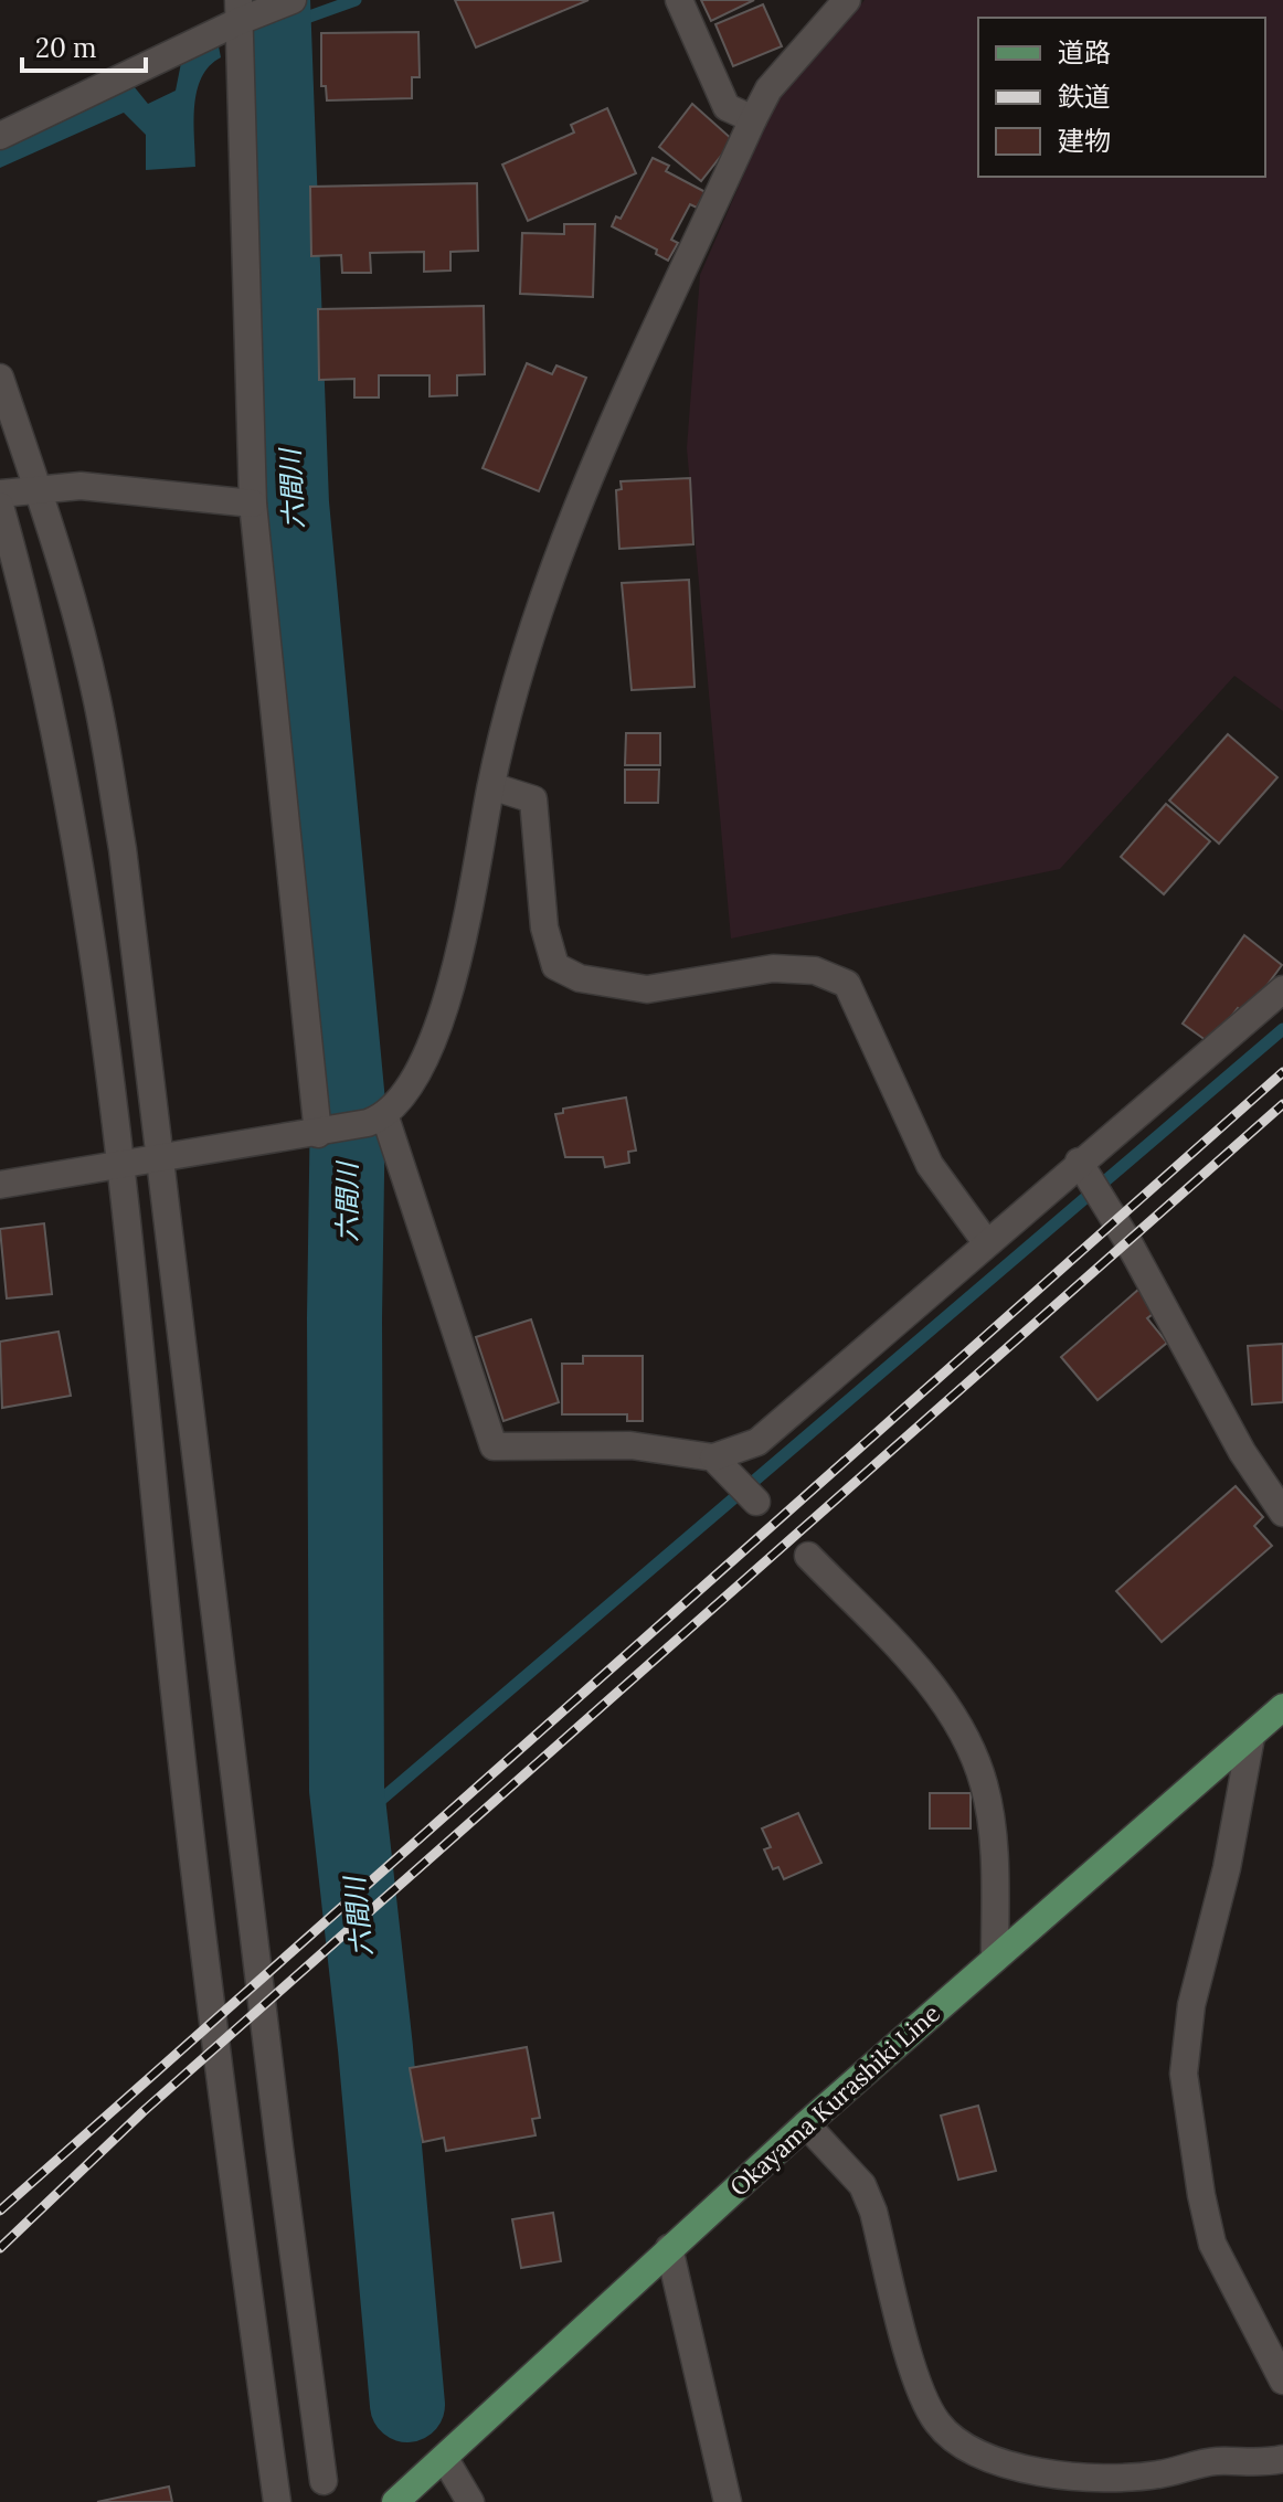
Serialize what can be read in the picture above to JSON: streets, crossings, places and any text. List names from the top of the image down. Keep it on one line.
{"streets":{"main road":["Okayama Kurashiki Line"]},"water":["六間川"],"legend":["道路","鉄道","建物"],"scale_bar":"20 m"}
